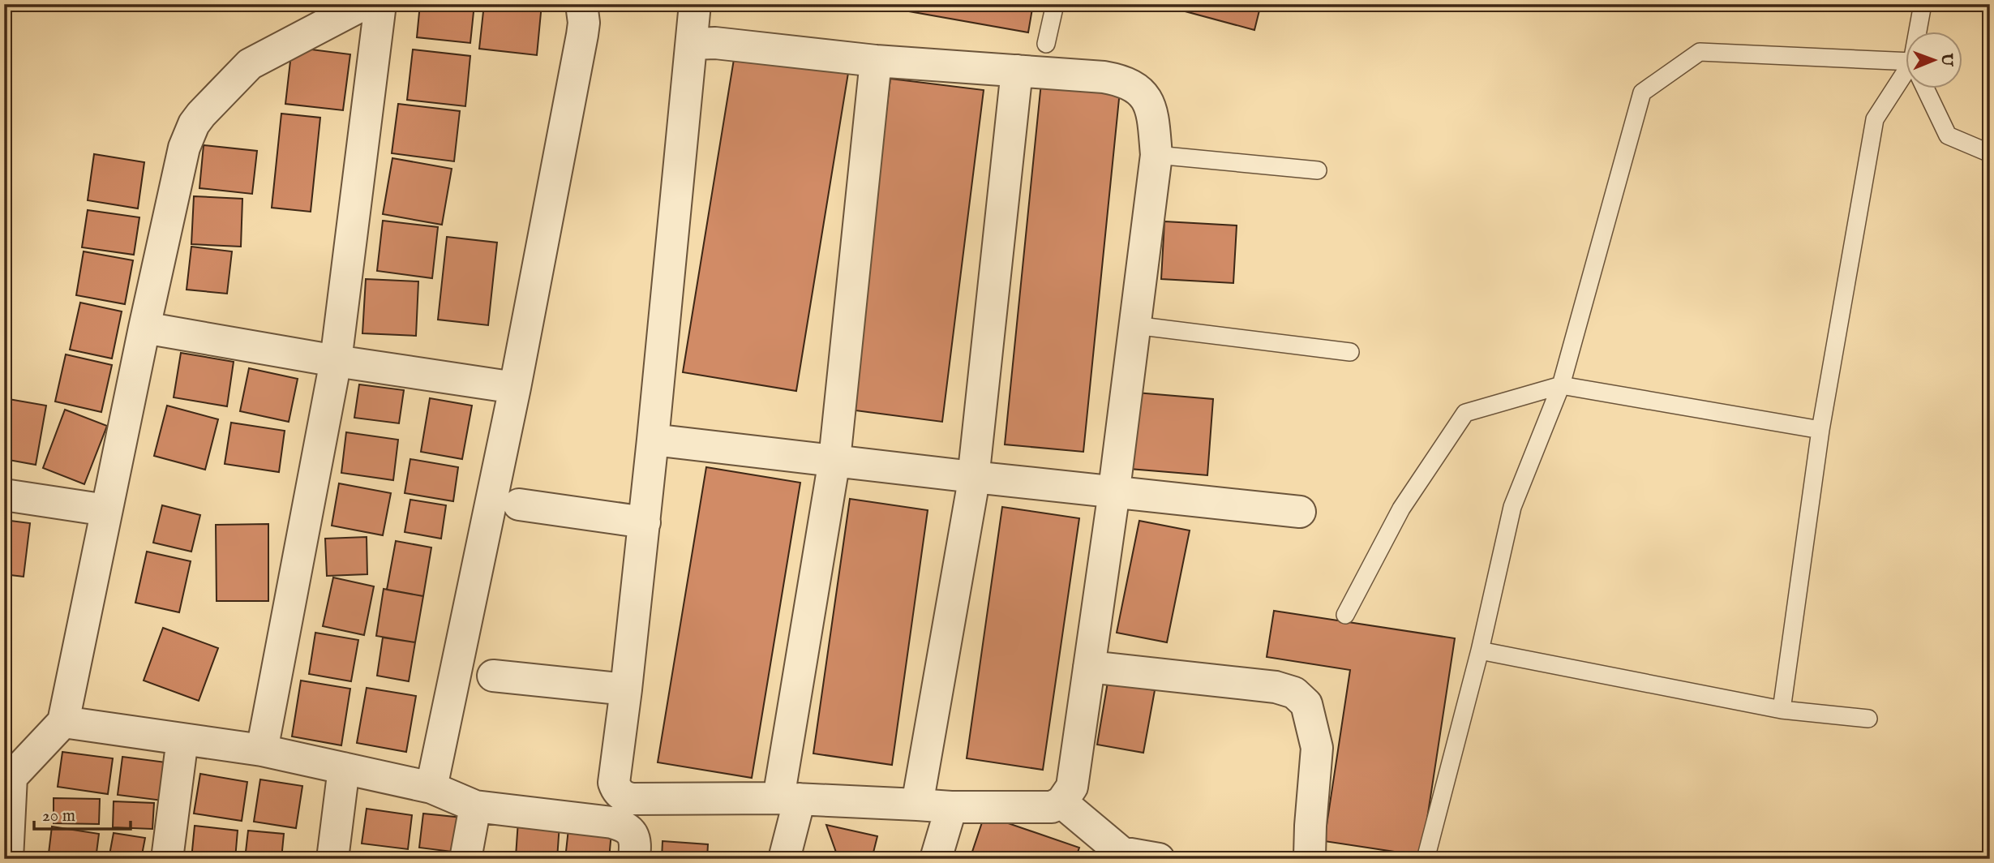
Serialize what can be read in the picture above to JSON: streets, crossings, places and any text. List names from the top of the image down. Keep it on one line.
{"scale_bar":"20 m","north":"right"}
